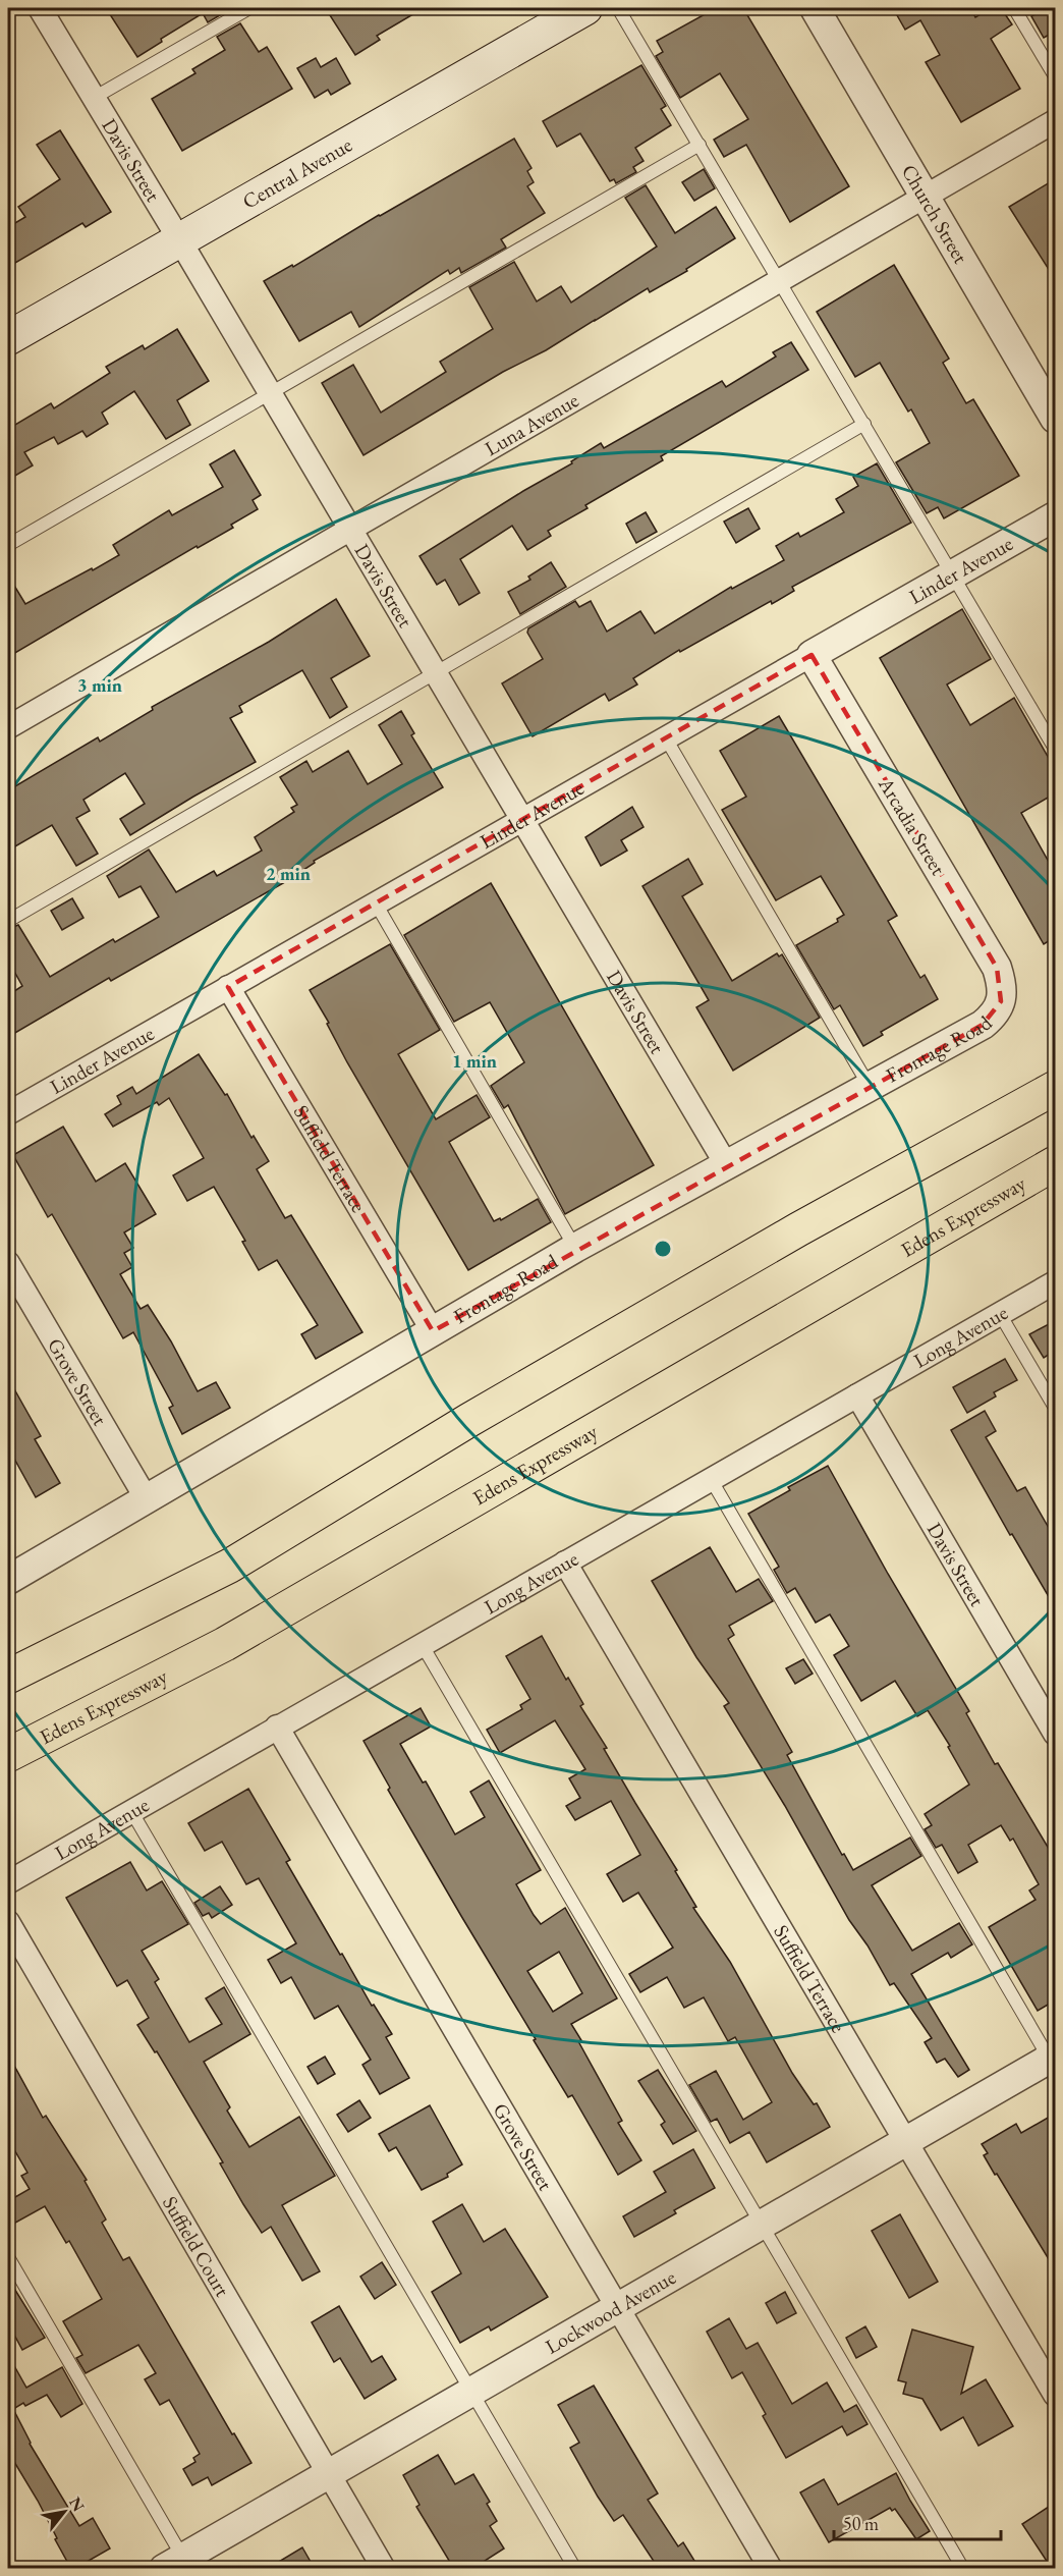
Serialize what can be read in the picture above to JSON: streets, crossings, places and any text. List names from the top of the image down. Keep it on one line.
{"streets":{"highway":["Edens Expressway"],"main road":["Central Avenue"],"street":["Davis Street","Church Street","Luna Avenue","Linder Avenue","Arcadia Street","Frontage Road","Suffield Terrace","Long Avenue","Grove Street","Suffield Court","Lockwood Avenue"]},"crossings":[["Davis Street","Central Avenue"],["Davis Street","Luna Avenue"],["Davis Street","Linder Avenue"],["Davis Street","Frontage Road"],["Davis Street","Long Avenue"],["Church Street","Luna Avenue"],["Linder Avenue","Arcadia Street"],["Linder Avenue","Suffield Terrace"],["Arcadia Street","Frontage Road"],["Frontage Road","Suffield Terrace"],["Frontage Road","Grove Street"],["Suffield Terrace","Long Avenue"],["Suffield Terrace","Lockwood Avenue"],["Long Avenue","Grove Street"],["Grove Street","Lockwood Avenue"],["Suffield Court","Lockwood Avenue"]],"scale_bar":"50 m","north":"top right","rings":["3 min","2 min","1 min"]}
